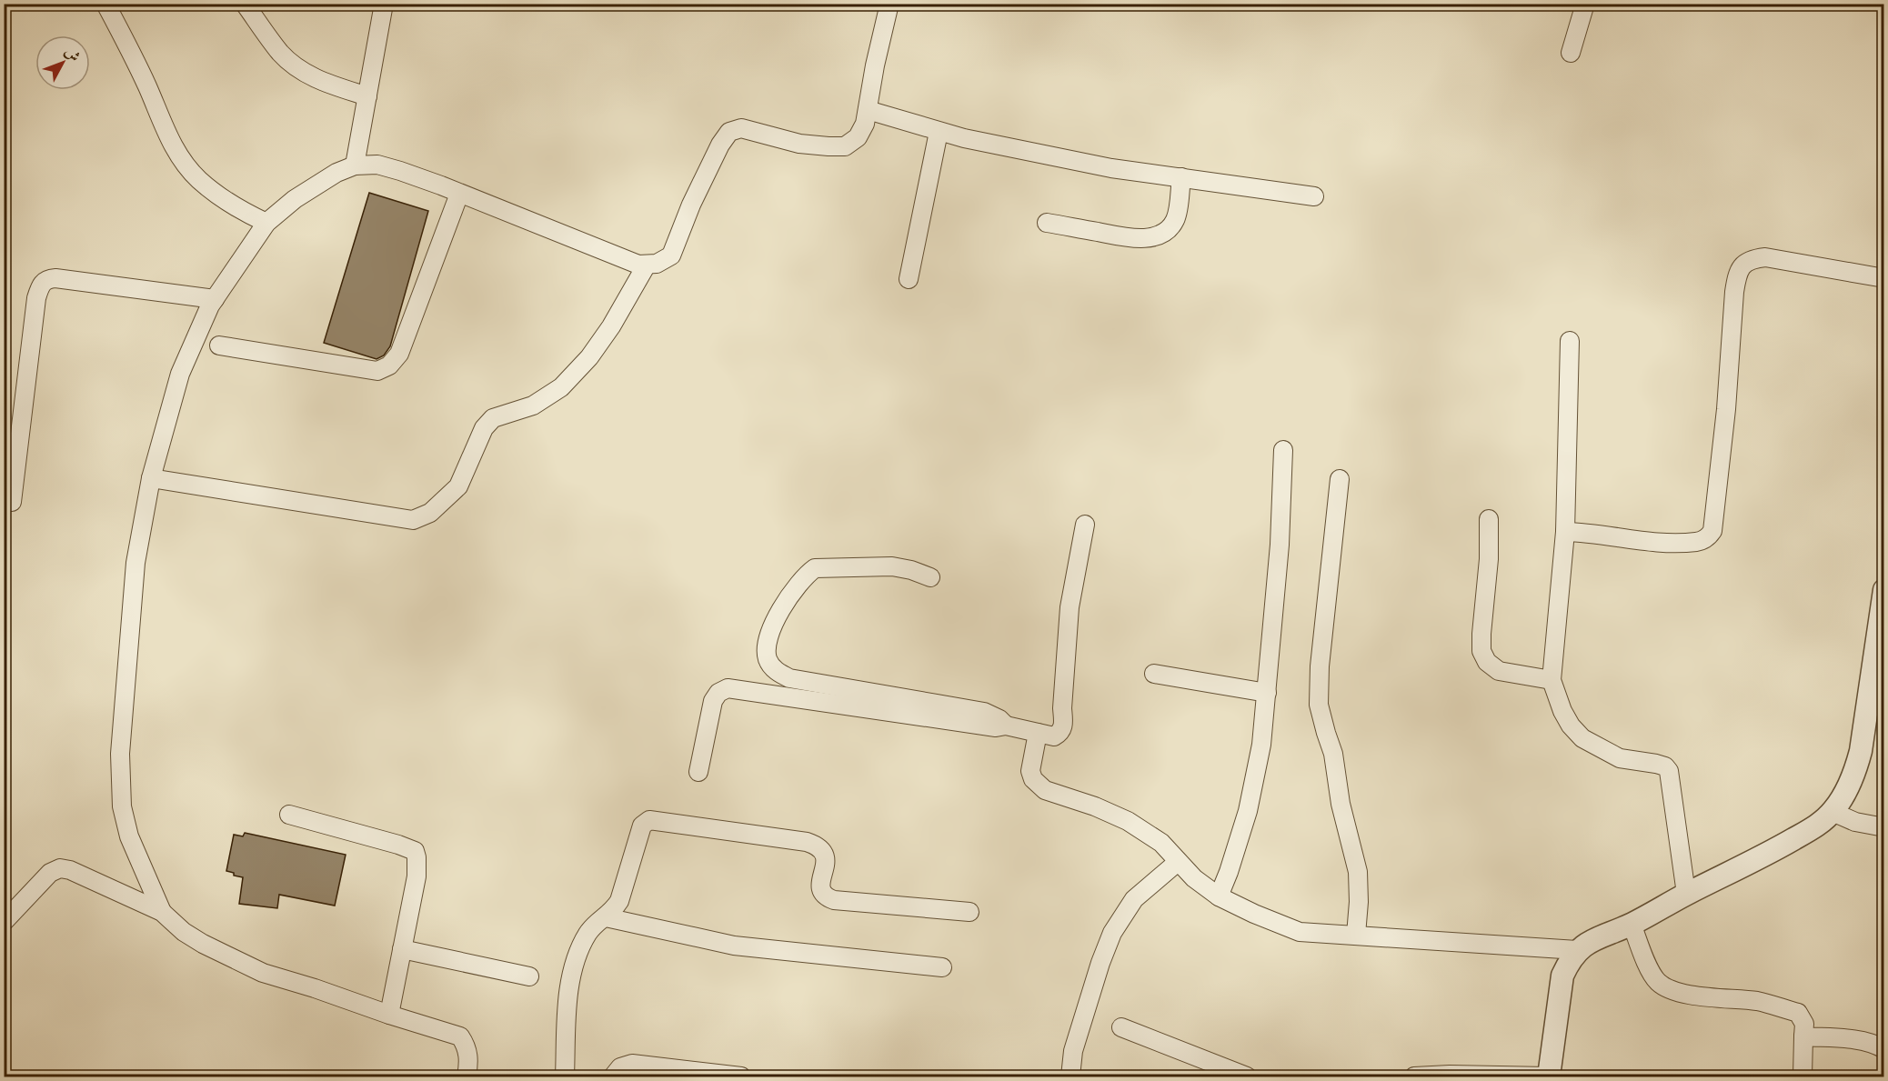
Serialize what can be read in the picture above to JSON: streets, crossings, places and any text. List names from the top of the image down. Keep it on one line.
{"north":"top right"}
